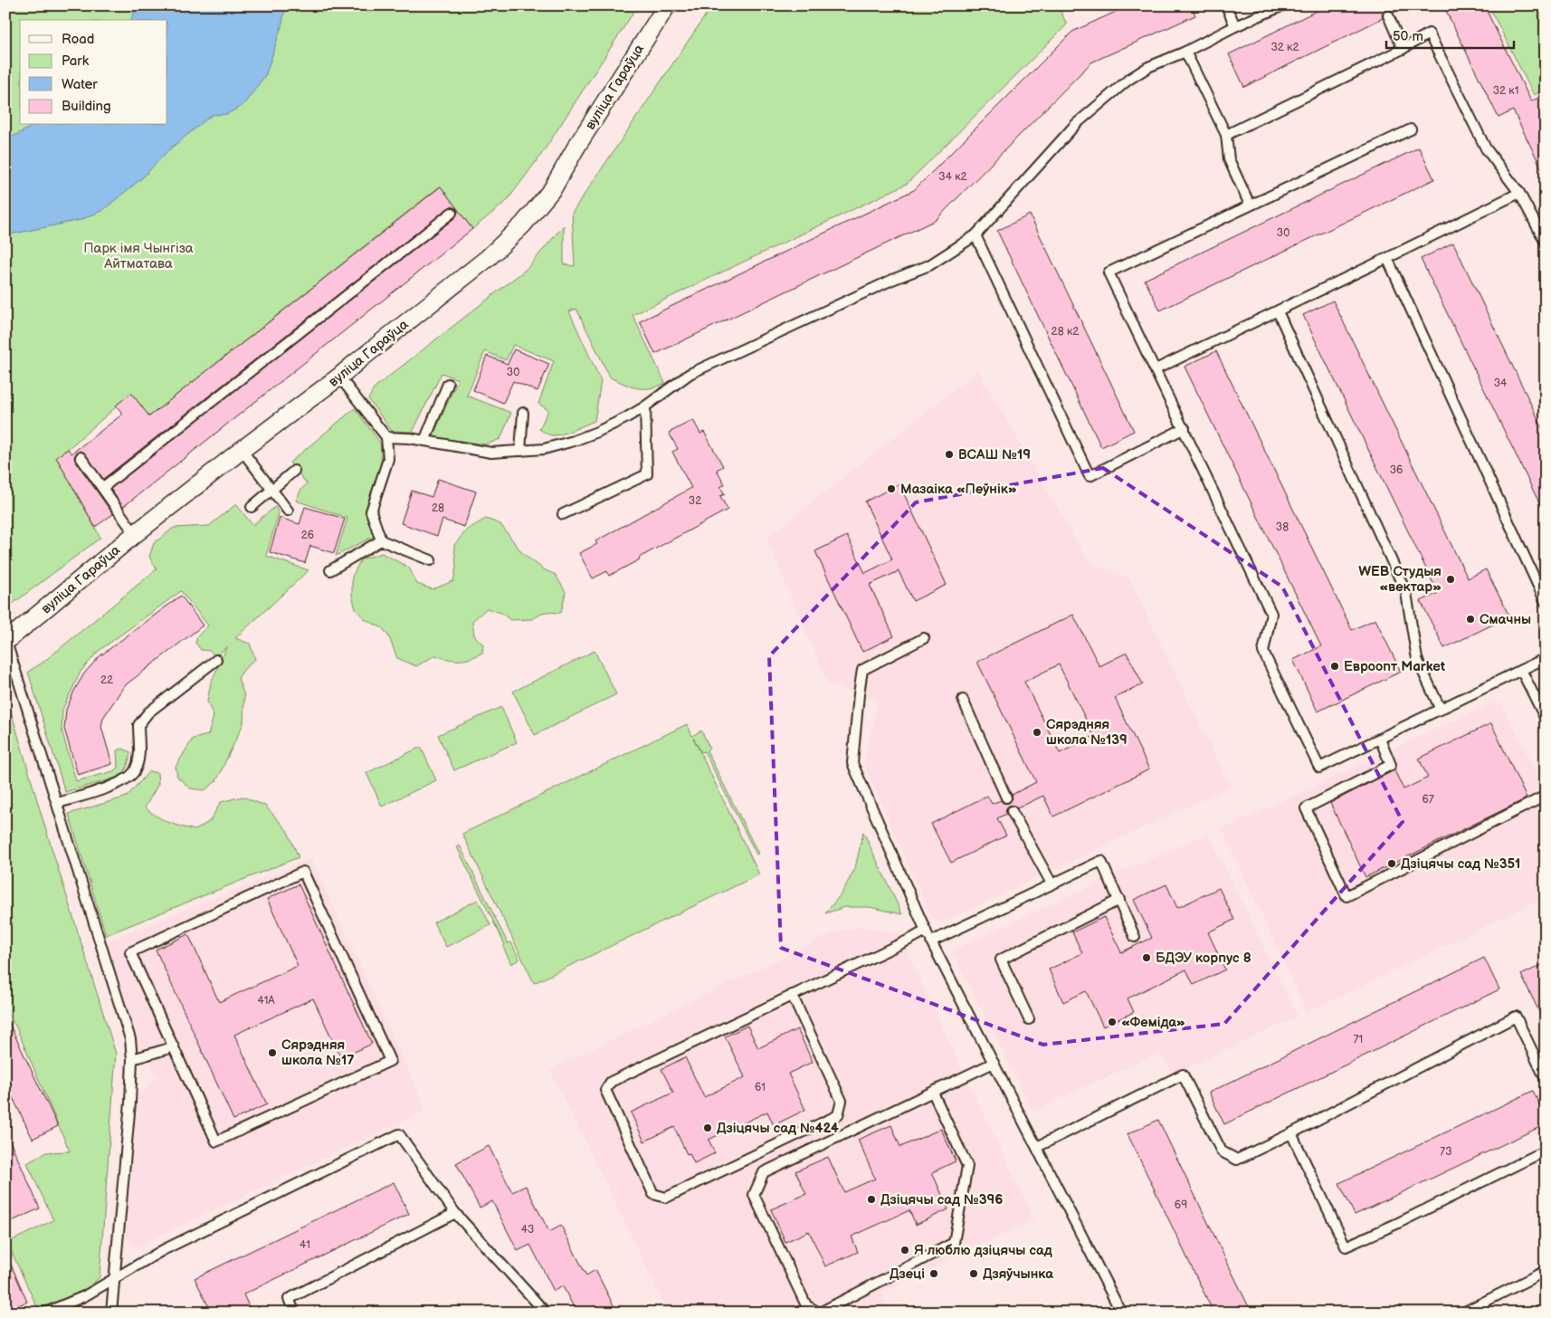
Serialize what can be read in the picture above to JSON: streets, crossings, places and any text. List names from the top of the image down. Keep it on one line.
{"streets":{"street":["вуліца Гараўца"]},"parks":["Парк імя Чынгіза Айтматава"],"places":["ВСАШ №19","Мазаіка «Пеўнік»","WEB Студыя «вектар»","Смачны","Евроопт Market","Сярэдняя школа №139","Дзіцячы сад №351","БДЭУ корпус 8","«Феміда»","Сярэдняя школа №17","Дзіцячы сад №424","Дзіцячы сад №396","Я люблю дзіцячы сад","Дзеці","Дзяўчынка"],"house_numbers":["32 к2","32 к1","34 к2","30","28 к2","30","34","36","32","28","38","26","22","67","41А","71","61","73","69","43","41"],"legend":["Road","Park","Water","Building"],"scale_bar":"50 m"}
